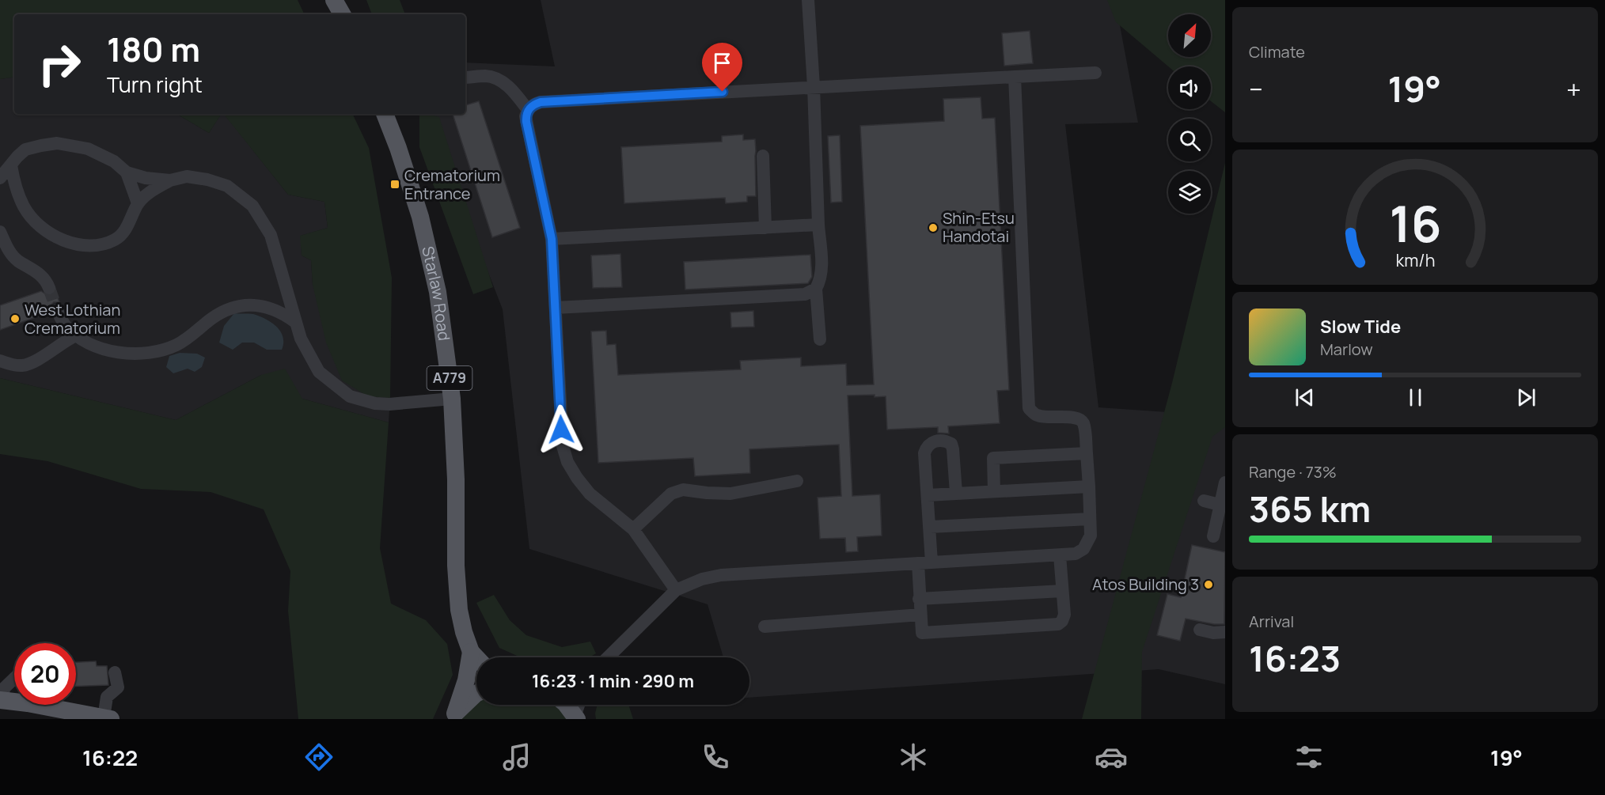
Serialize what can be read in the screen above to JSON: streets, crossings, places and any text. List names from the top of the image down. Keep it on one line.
{"streets":{"main road":["Starlaw Road","A779"]},"crossings":[["Starlaw Road","A779"]],"places":{"transit":["Crematorium Entrance"],"other":["Shin-Etsu Handotai","West Lothian Crematorium","Atos Building 3"]},"north":"top right","page":{"tile":["Climate",["Range · 73%","365 km"],["Arrival","16:23"]],"turn":["180 m","Turn right"],"heat":["−","19°","+"],"song":["Slow Tide","Marlow"],"limit":"20","trip":"16:23 · 1 min · 290 m","tabs":["16:22","19°"],"gauge":["16","km/h"]}}
